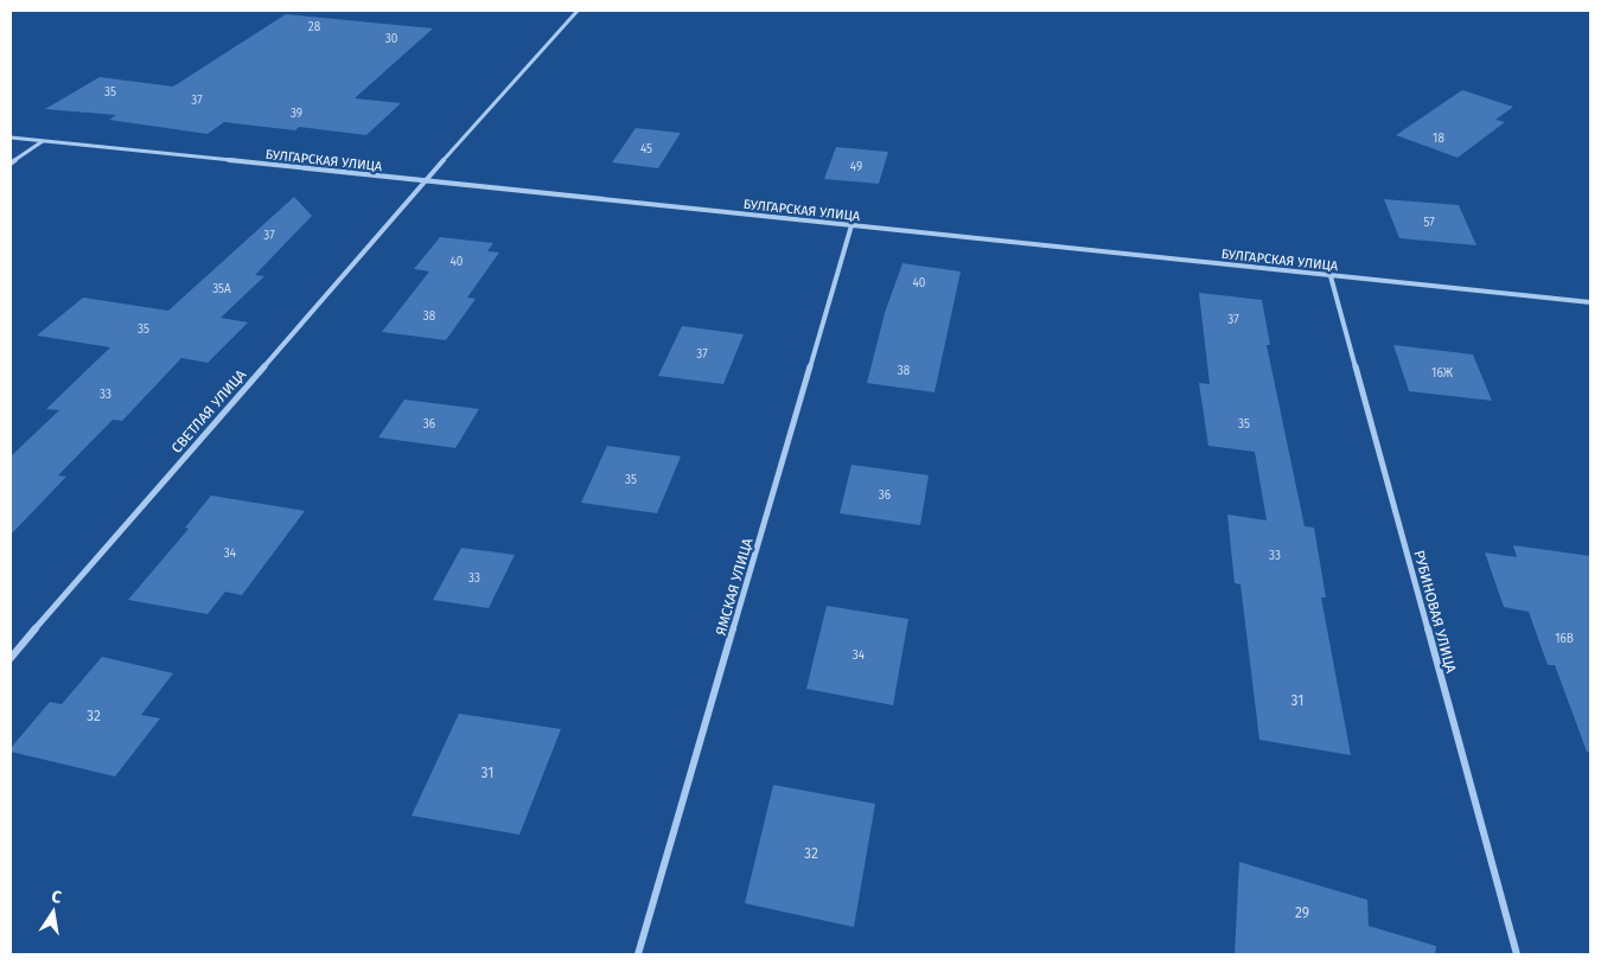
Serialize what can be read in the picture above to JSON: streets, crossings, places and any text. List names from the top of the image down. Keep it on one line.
{"streets":{"street":["БУЛГАРСКАЯ УЛИЦА","СВЕТЛАЯ УЛИЦА","ЯМСКАЯ УЛИЦА","РУБИНОВАЯ УЛИЦА"]},"crossings":[["БУЛГАРСКАЯ УЛИЦА","СВЕТЛАЯ УЛИЦА"],["БУЛГАРСКАЯ УЛИЦА","ЯМСКАЯ УЛИЦА"],["БУЛГАРСКАЯ УЛИЦА","РУБИНОВАЯ УЛИЦА"]],"house_numbers":["28","30","35","37","39","18","45","49","57","37","40","40","35А","38","37","35","37","38","16Ж","33","36","35","35","36","34","33","33","16В","34","31","32","31","32","29"],"north":"top"}
